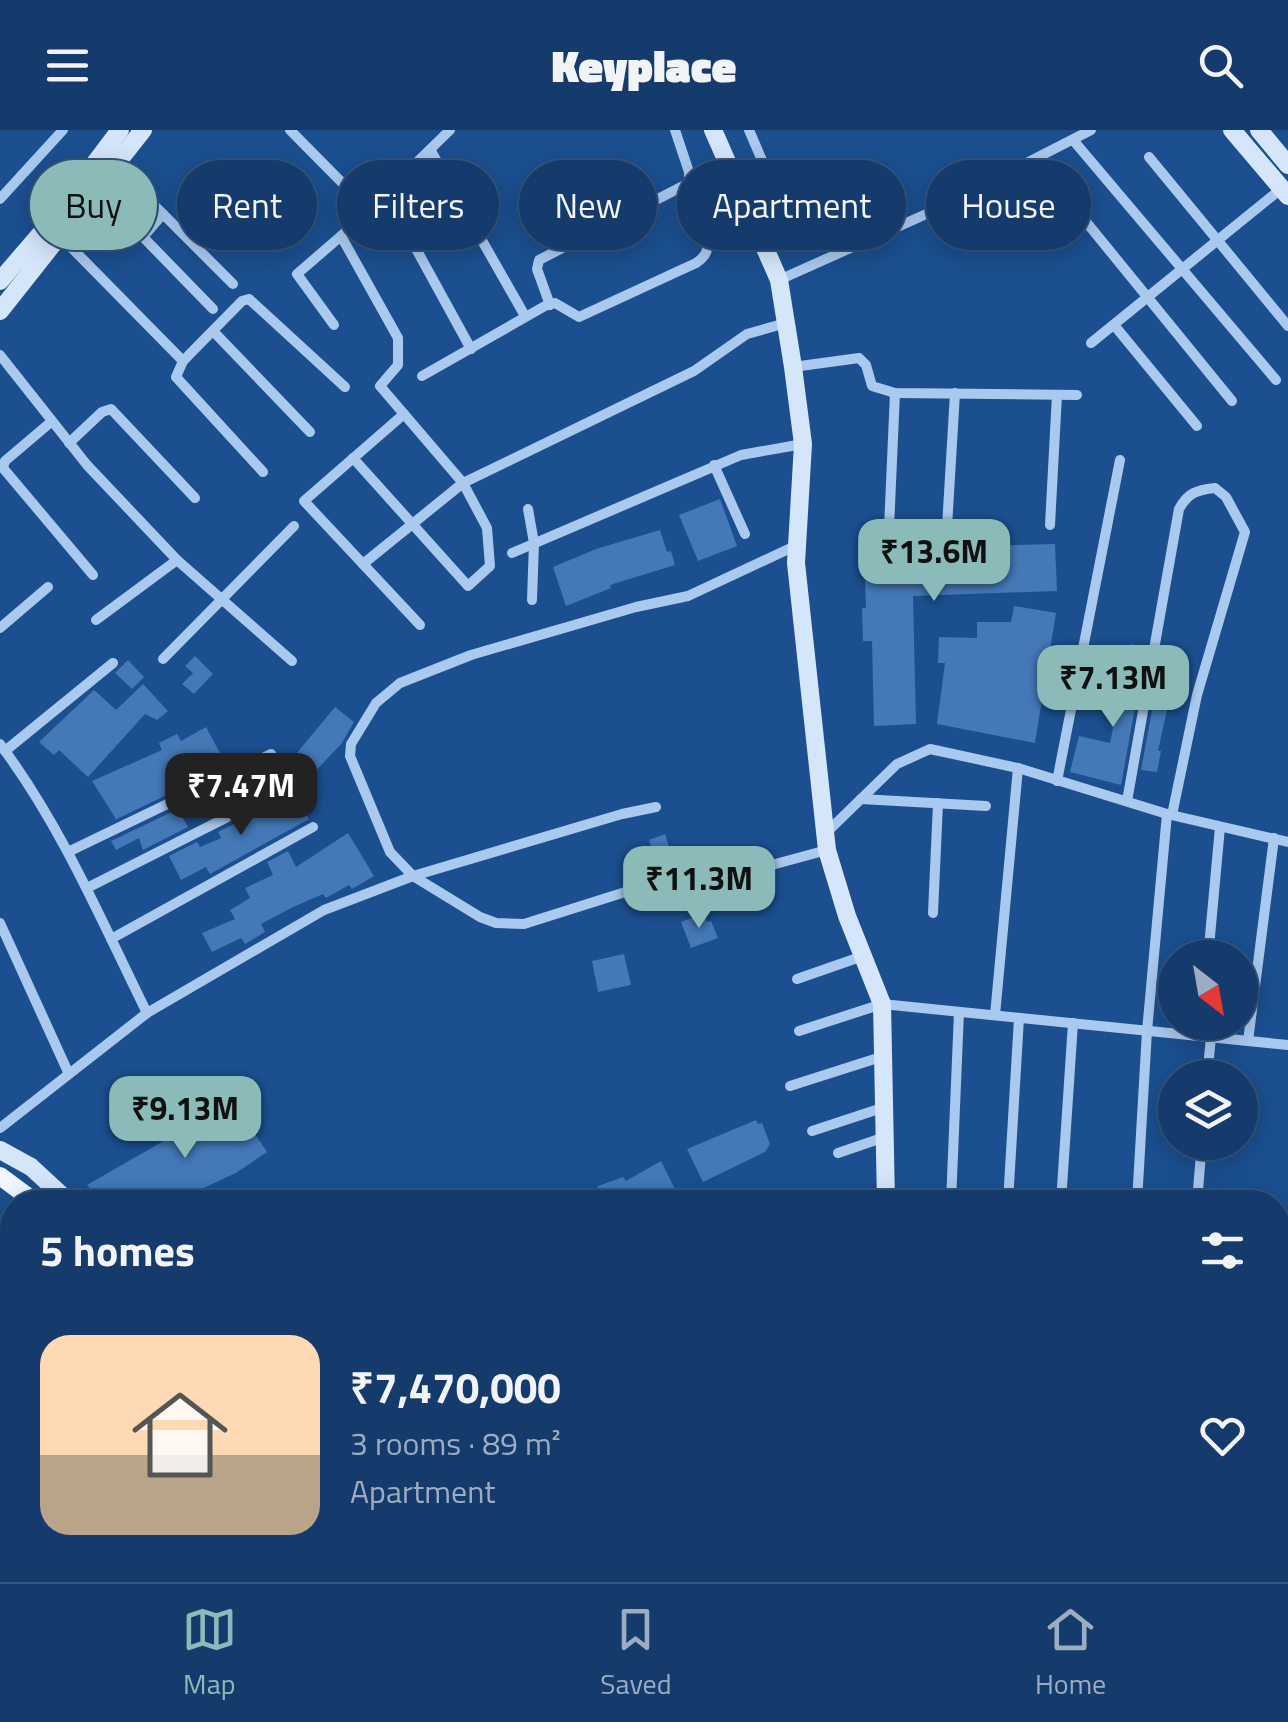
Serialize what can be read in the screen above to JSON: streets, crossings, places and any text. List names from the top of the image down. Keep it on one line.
{"north":"bottom right","page":{"header":"Keyplace","chip":["Buy","Rent","Filters","New","Apartment","House"],"price":["₹13.6M","₹7.13M","₹7.47M","₹11.3M","₹9.13M"],"heading":"5 homes","list":[{"name":"₹7,470,000","note":"3 rooms · 89 m² · Apartment"}],"tabs":["Map","Saved","Home"]}}
